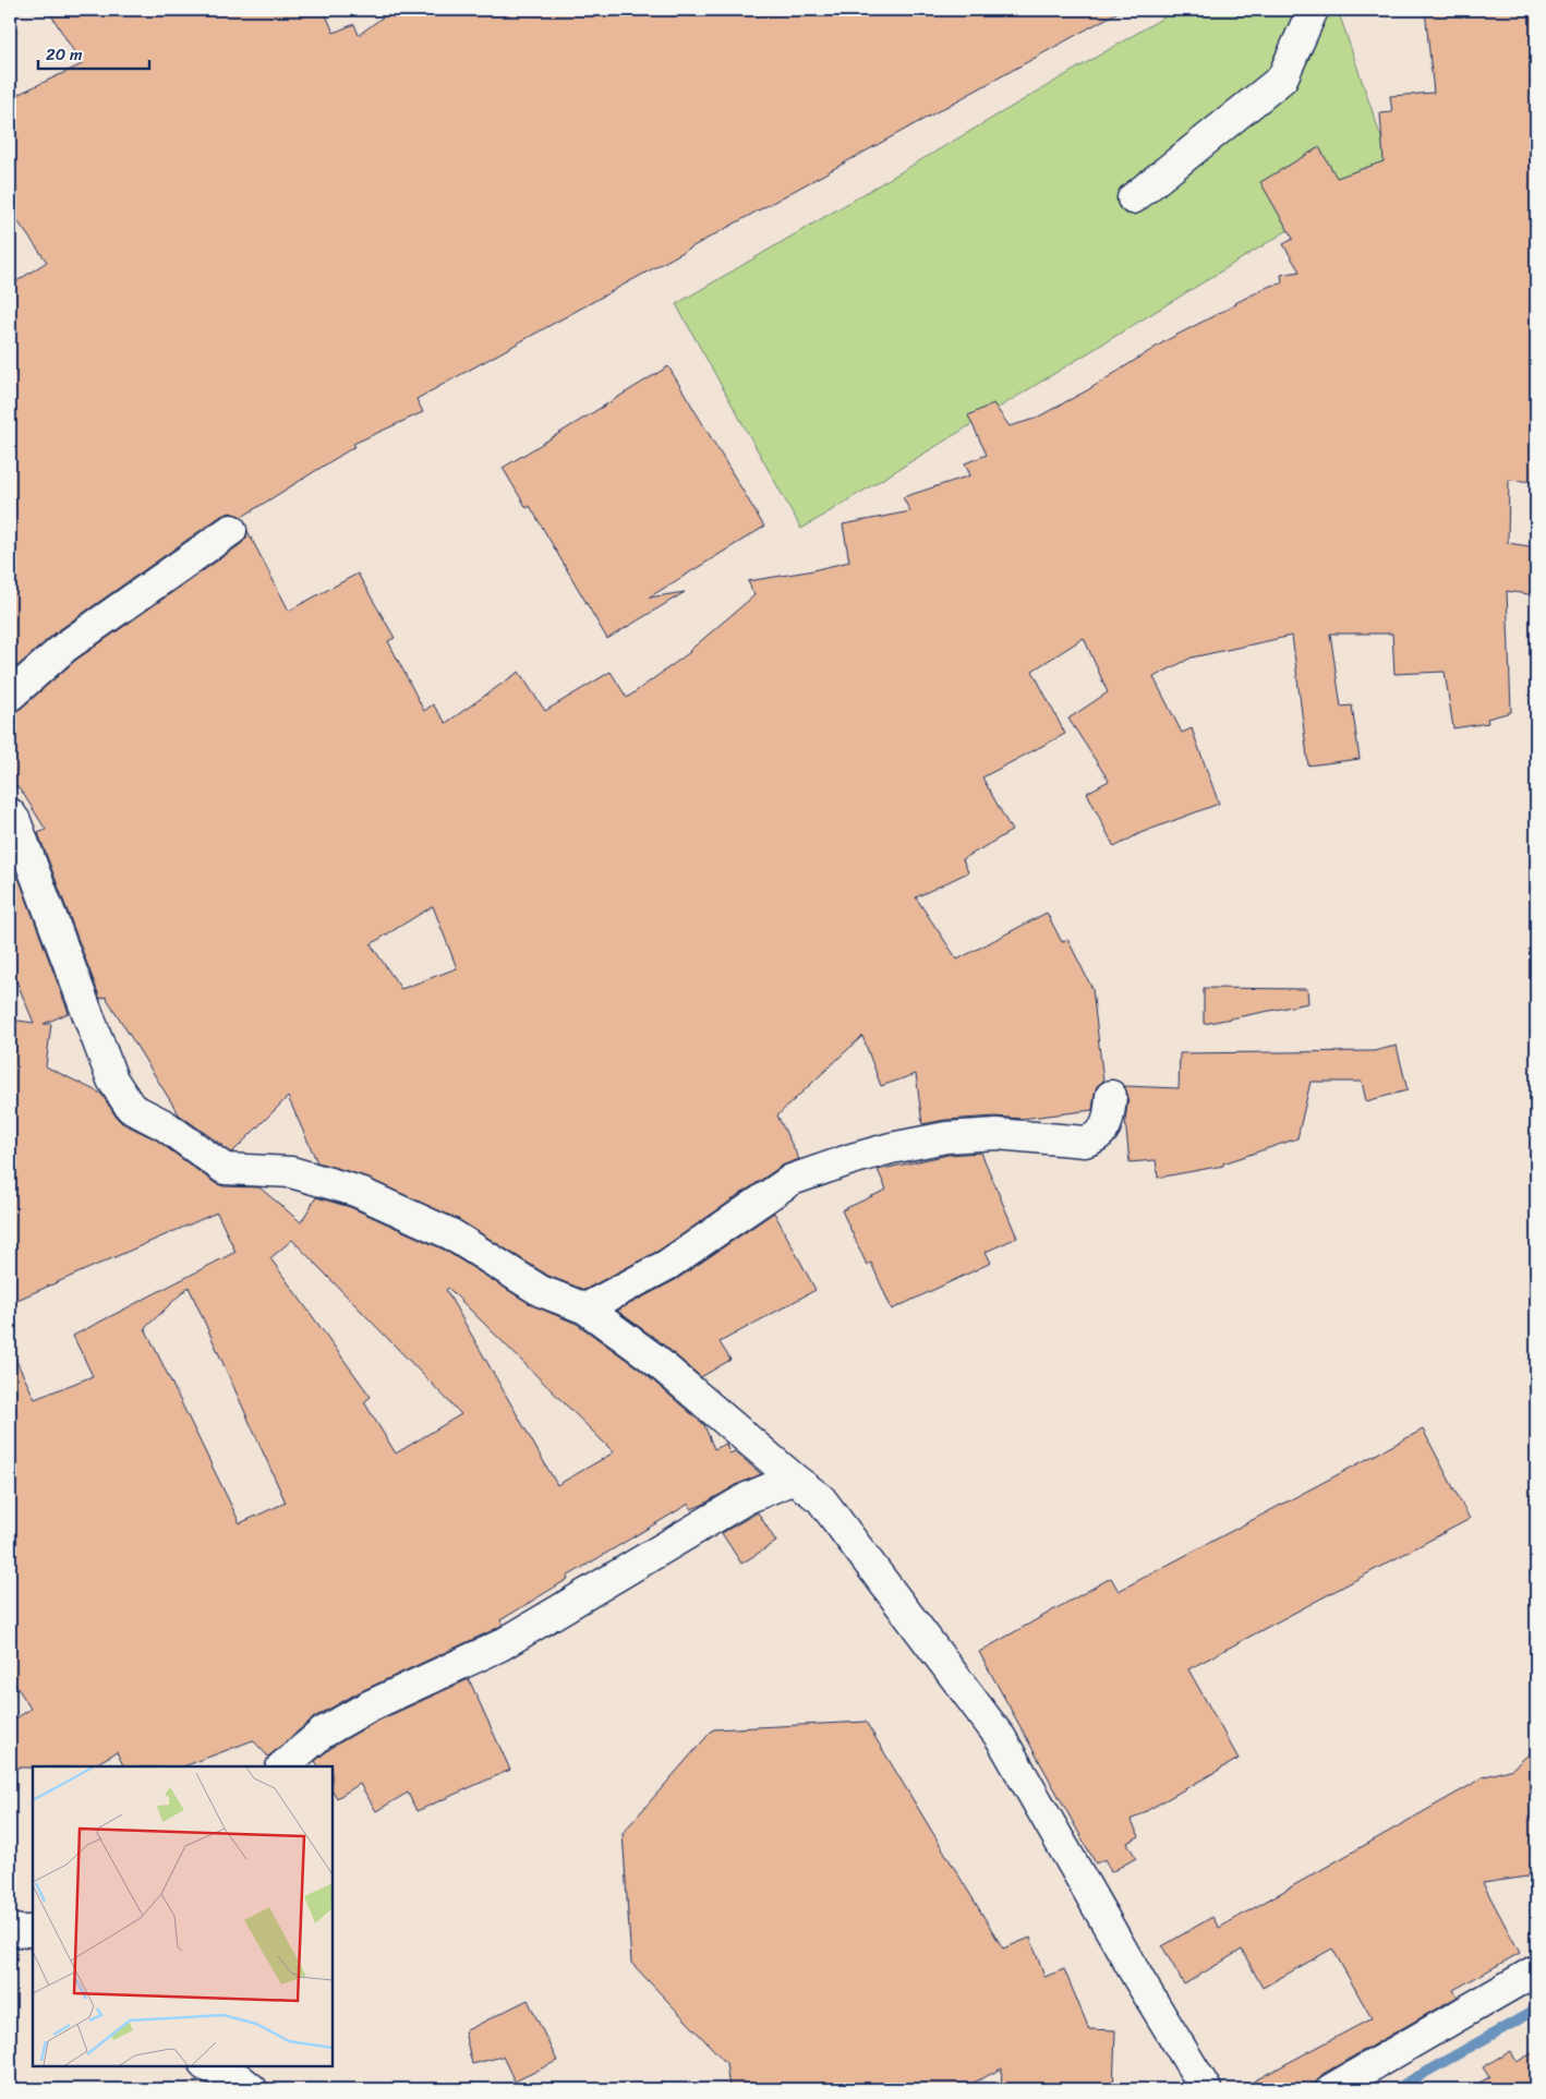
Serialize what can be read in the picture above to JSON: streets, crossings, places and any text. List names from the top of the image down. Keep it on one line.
{"scale_bar":"20 m"}
